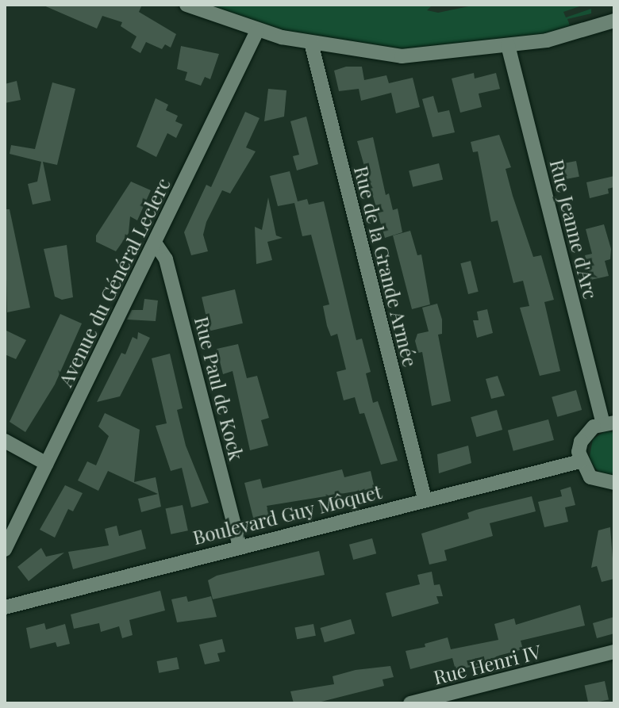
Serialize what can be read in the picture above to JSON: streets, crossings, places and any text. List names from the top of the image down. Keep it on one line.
{"streets":{"street":["Rue Jeanne d'Arc","Rue de la Grande Armée","Avenue du Général Leclerc","Rue Paul de Kock","Boulevard Guy Môquet","Rue Henri IV"]},"crossings":[["Rue de la Grande Armée","Boulevard Guy Môquet"],["Avenue du Général Leclerc","Rue Paul de Kock"],["Rue Paul de Kock","Boulevard Guy Môquet"]]}
